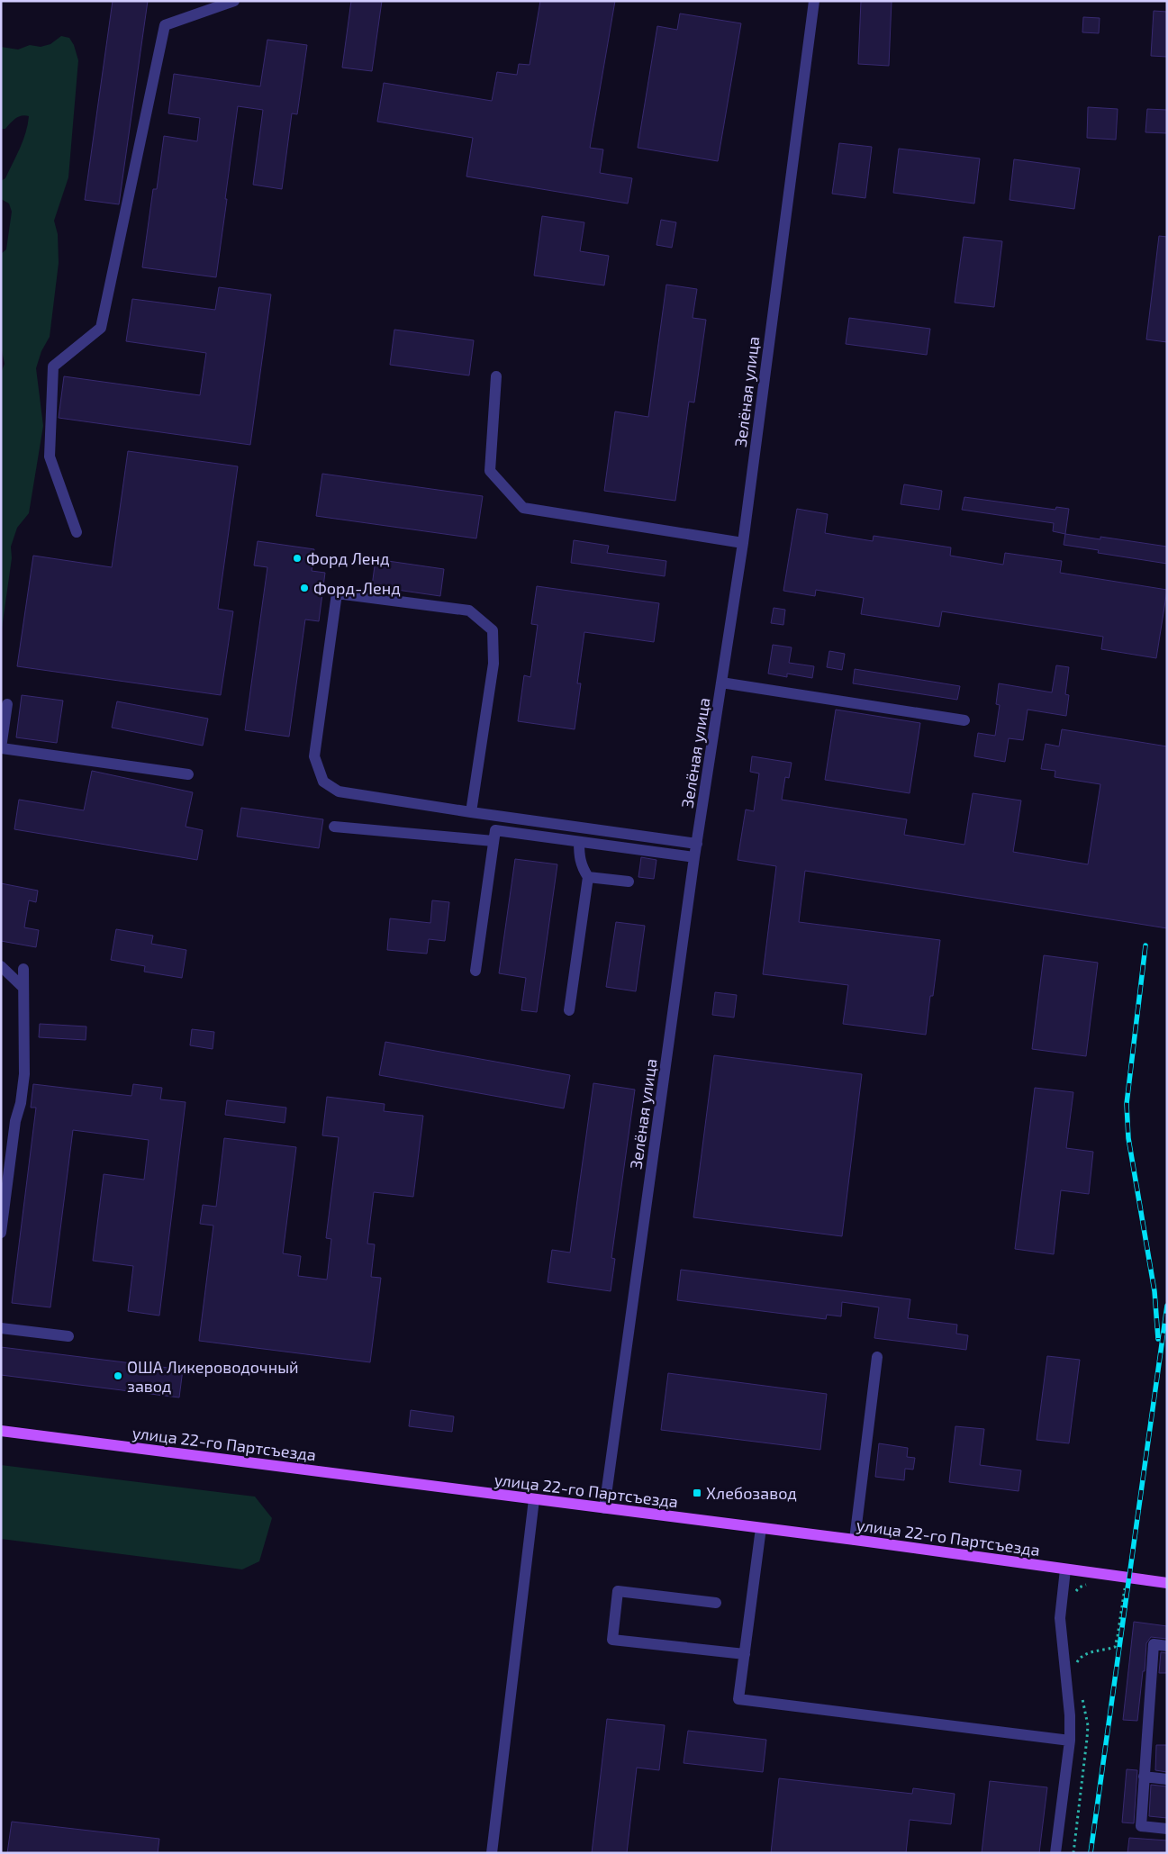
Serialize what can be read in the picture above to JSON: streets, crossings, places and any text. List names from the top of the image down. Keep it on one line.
{"streets":{"main road":["улица 22-го Партсъезда"],"street":["Зелёная улица"]},"crossings":[["Зелёная улица","улица 22-го Партсъезда"]],"places":{"other":["Форд Ленд","Форд-Ленд","ОША Ликероводочный завод"],"transit":["Хлебозавод"]}}
